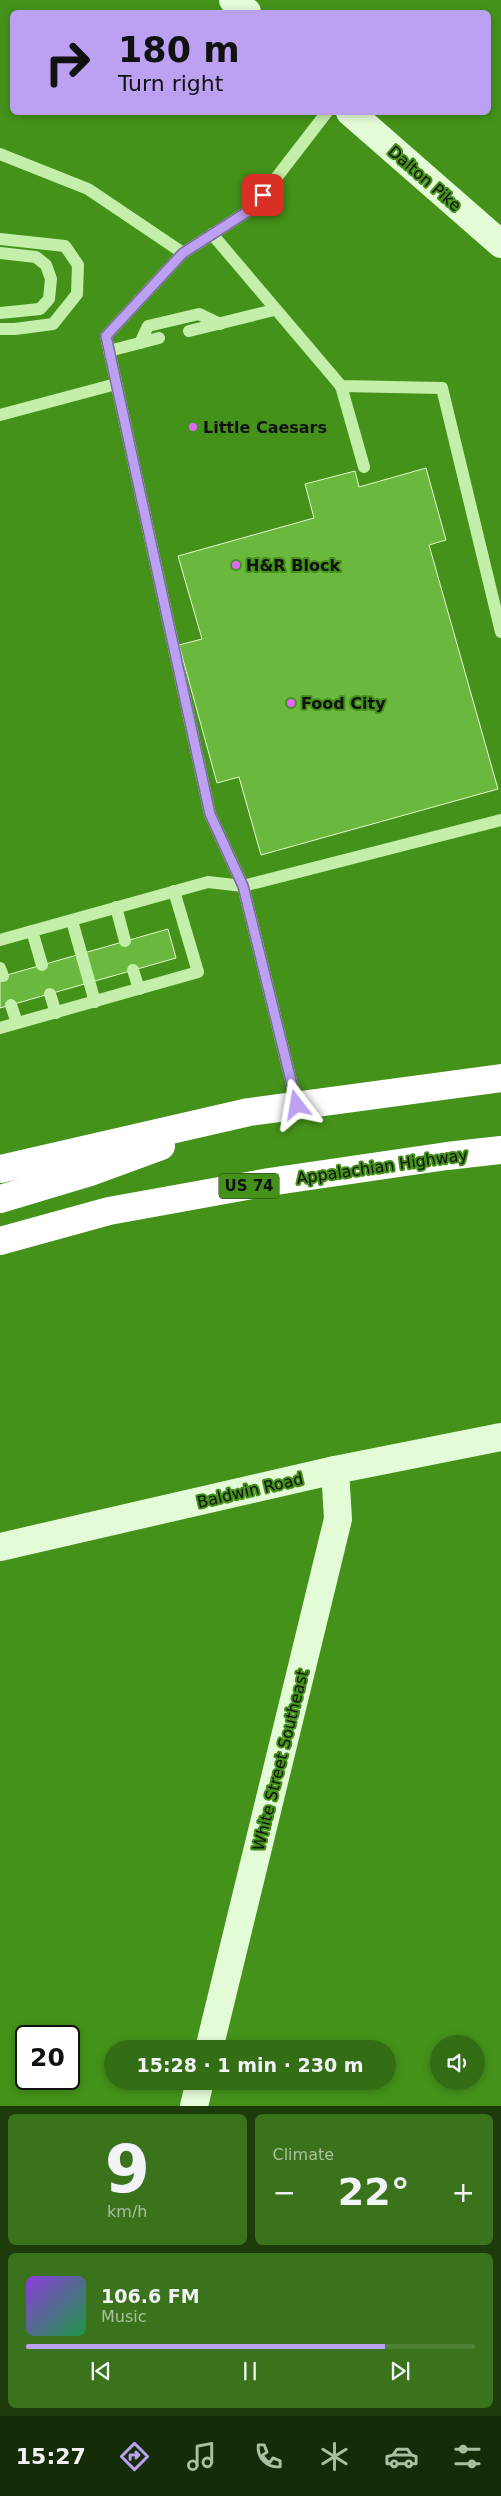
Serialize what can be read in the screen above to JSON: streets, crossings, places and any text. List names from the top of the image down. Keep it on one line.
{"streets":{"highway":["Appalachian Highway","US 74"],"street":["Dalton Pike","Baldwin Road","White Street Southeast"]},"crossings":[["Baldwin Road","White Street Southeast"]],"places":["Little Caesars","H&R Block","Food City"],"page":{"turn":["180 m","Turn right"],"limit":"20","trip":"15:28 · 1 min · 230 m","tile":[["9","km/h"],"Climate"],"heat":["−","22°","+"],"song":["106.6 FM","Music"],"tabs":"15:27"}}
